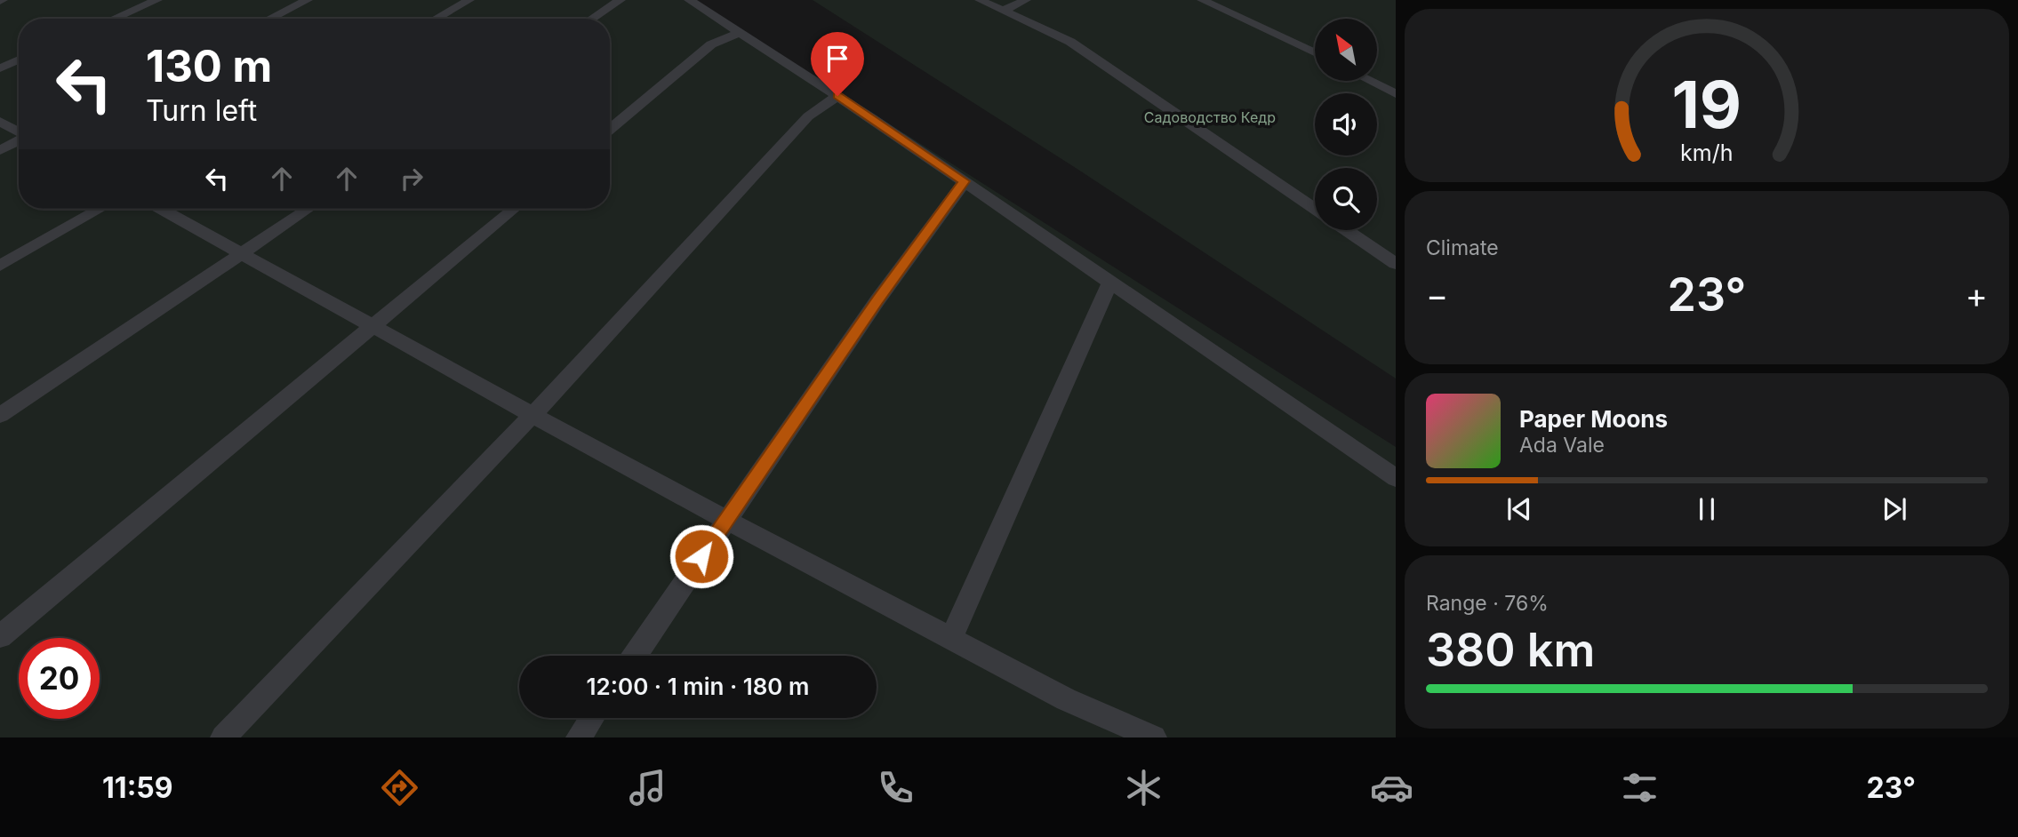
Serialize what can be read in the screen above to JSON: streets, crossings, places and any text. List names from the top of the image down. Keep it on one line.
{"parks":["Садоводство Кедр"],"north":"top left","page":{"turn":["130 m","Turn left"],"tile":["Climate",["Range · 76%","380 km"]],"heat":["−","23°","+"],"song":["Paper Moons","Ada Vale"],"limit":"20","trip":"12:00 · 1 min · 180 m","tabs":["11:59","23°"],"gauge":["19","km/h"]}}
